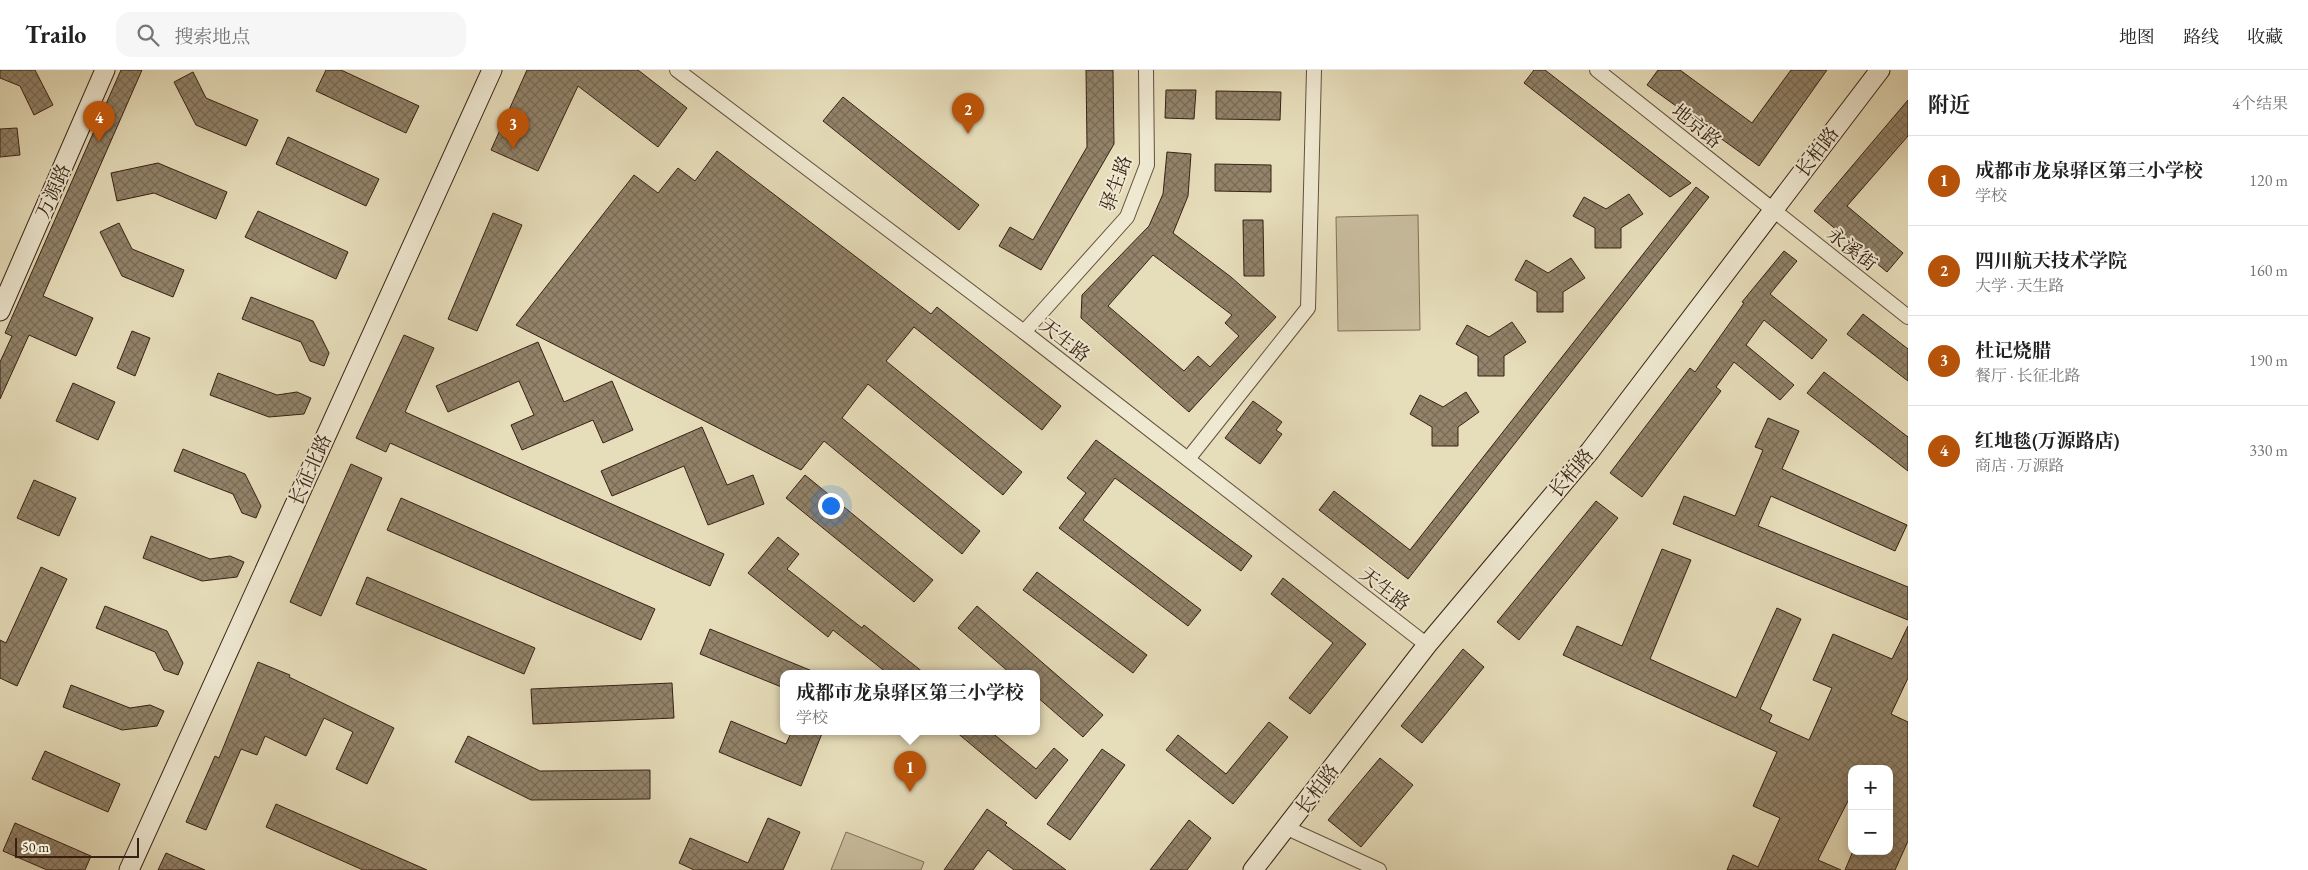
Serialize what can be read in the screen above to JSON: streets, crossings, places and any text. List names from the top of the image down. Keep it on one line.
{"streets":{"street":["地京路","长柏路","驿生路","万源路","永溪街","天生路","长征北路"]},"crossings":[["地京路","长柏路"],["地京路","永溪街"],["长柏路","永溪街"],["长柏路","天生路"],["驿生路","天生路"]],"scale_bar":"50 m","page":{"header":"Trailo","search":"搜索地点","nav":["地图","路线","收藏"],"heading":["附近","4个结果"],"pins":["2","4","3","1"],"list":[{"mark":"1","name":"成都市龙泉驿区第三小学校","note":"学校","value":"120 m"},{"mark":"2","name":"四川航天技术学院","note":"大学 · 天生路","value":"160 m"},{"mark":"3","name":"杜记烧腊","note":"餐厅 · 长征北路","value":"190 m"},{"mark":"4","name":"红地毯(万源路店)","note":"商店 · 万源路","value":"330 m"}],"popup":["成都市龙泉驿区第三小学校","学校"],"map_buttons":["+","−"],"scale":"50 m"}}
